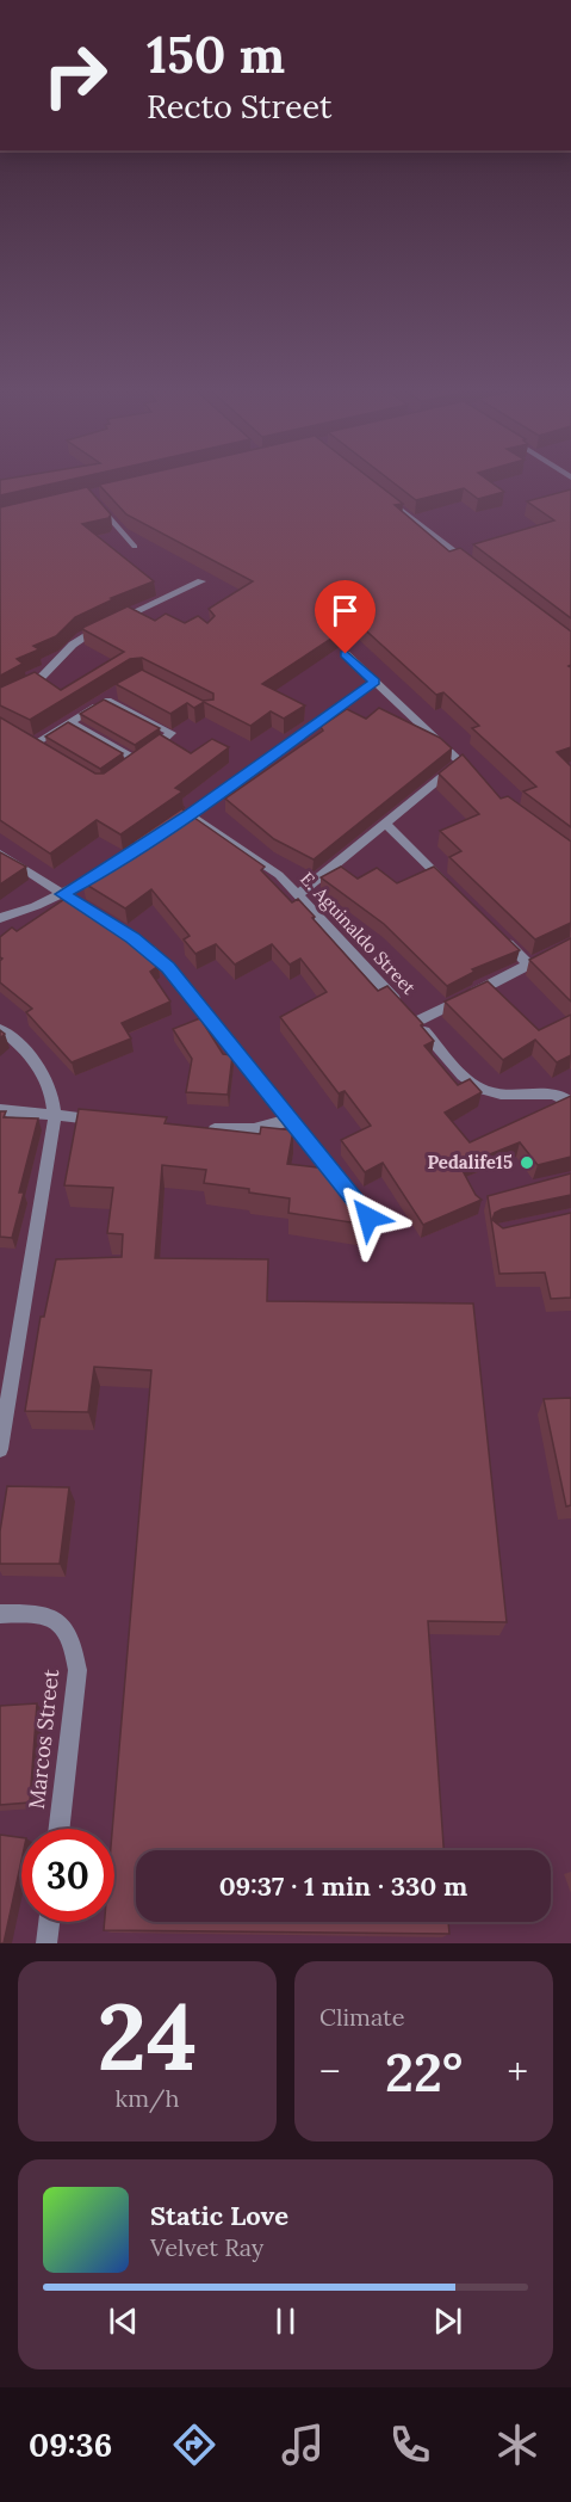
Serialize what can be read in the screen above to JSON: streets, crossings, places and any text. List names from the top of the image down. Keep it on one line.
{"streets":{"street":["E. Aguinaldo Street","Marcos Street"]},"places":["Pedalife15"],"page":{"turn":["150 m","Recto Street"],"limit":"30","trip":"09:37 · 1 min · 330 m","tile":[["24","km/h"],"Climate"],"heat":["−","22°","+"],"song":["Static Love","Velvet Ray"],"tabs":"09:36"}}
